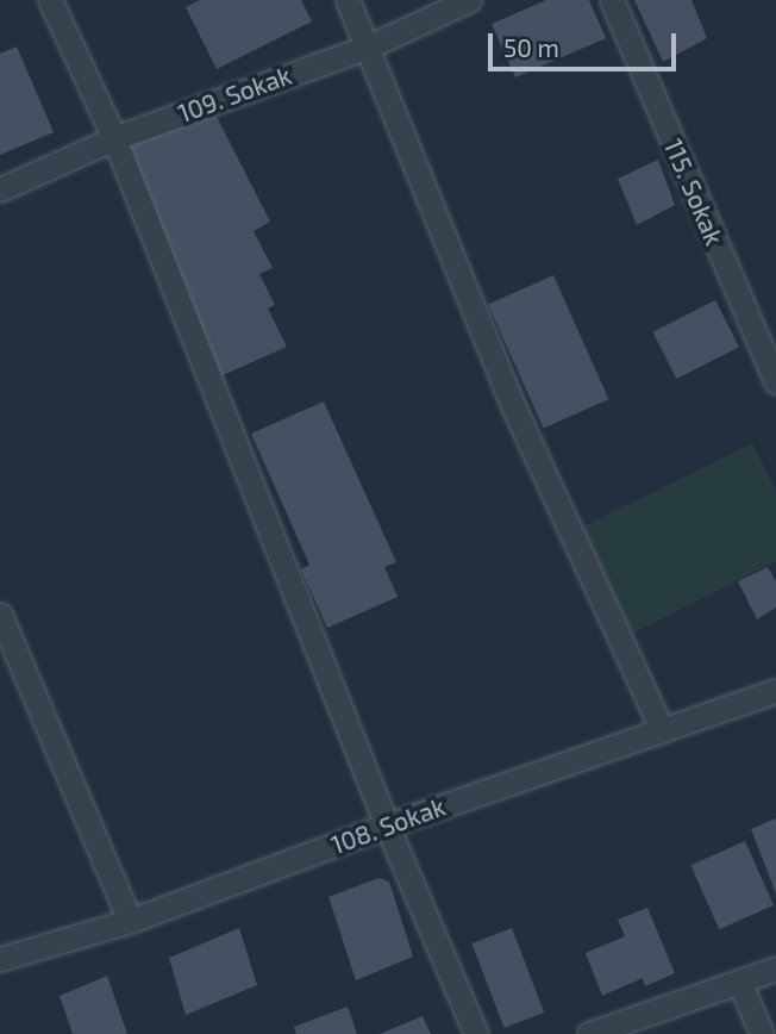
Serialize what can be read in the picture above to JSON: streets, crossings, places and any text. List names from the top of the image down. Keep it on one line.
{"streets":{"street":["109. Sokak","115. Sokak","108. Sokak"]},"scale_bar":"50 m"}
